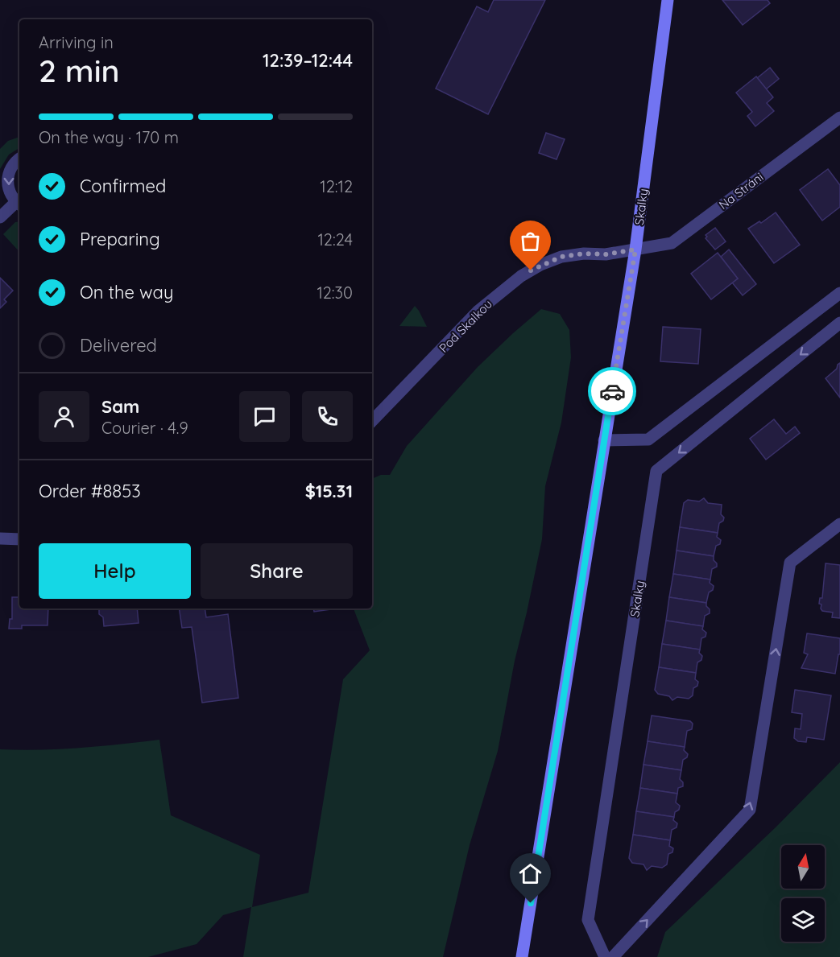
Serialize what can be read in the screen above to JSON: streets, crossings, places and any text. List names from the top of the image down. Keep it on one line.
{"streets":{"street":["Na Stráni","Skalky","Pod Skalkou"]},"crossings":[["Na Stráni","Skalky"],["Na Stráni","Pod Skalkou"],["Skalky","Pod Skalkou"]],"north":"top","page":{"heading":["2 min","Arriving in","12:39–12:44"],"panel":["Sam","Courier · 4.9","Order #8853","$15.31"],"bar":"On the way · 170 m","list":[["Confirmed","12:12"],["Preparing","12:24"],["On the way","12:30"],"Delivered"],"buttons":["Help","Share"]}}
